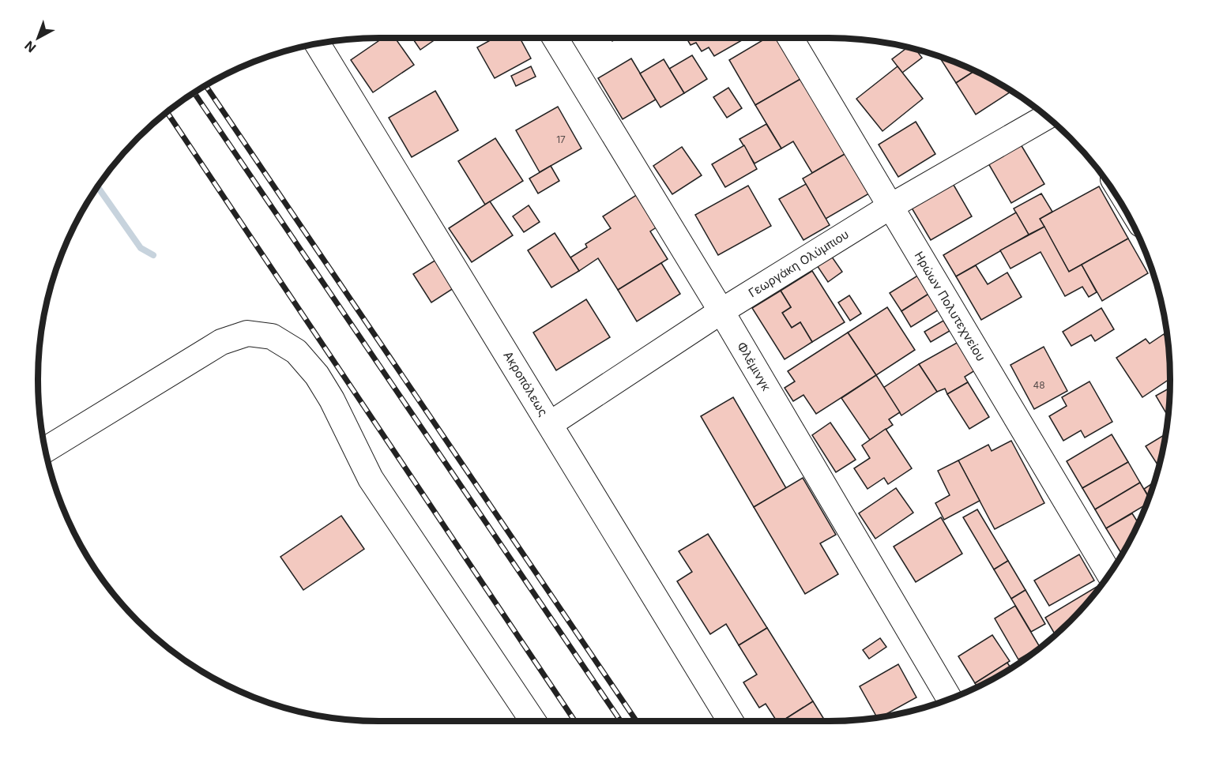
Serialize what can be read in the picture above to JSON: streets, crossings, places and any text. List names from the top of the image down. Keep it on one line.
{"streets":{"street":["Γεωργάκη Ολύμπιου","Ηρώων Πολυτεχνείου","Φλέμινγκ","Ακροπόλεως"]},"crossings":[["Γεωργάκη Ολύμπιου","Ηρώων Πολυτεχνείου"],["Γεωργάκη Ολύμπιου","Φλέμινγκ"],["Γεωργάκη Ολύμπιου","Ακροπόλεως"]],"house_numbers":["17","48"],"north":"bottom left"}
